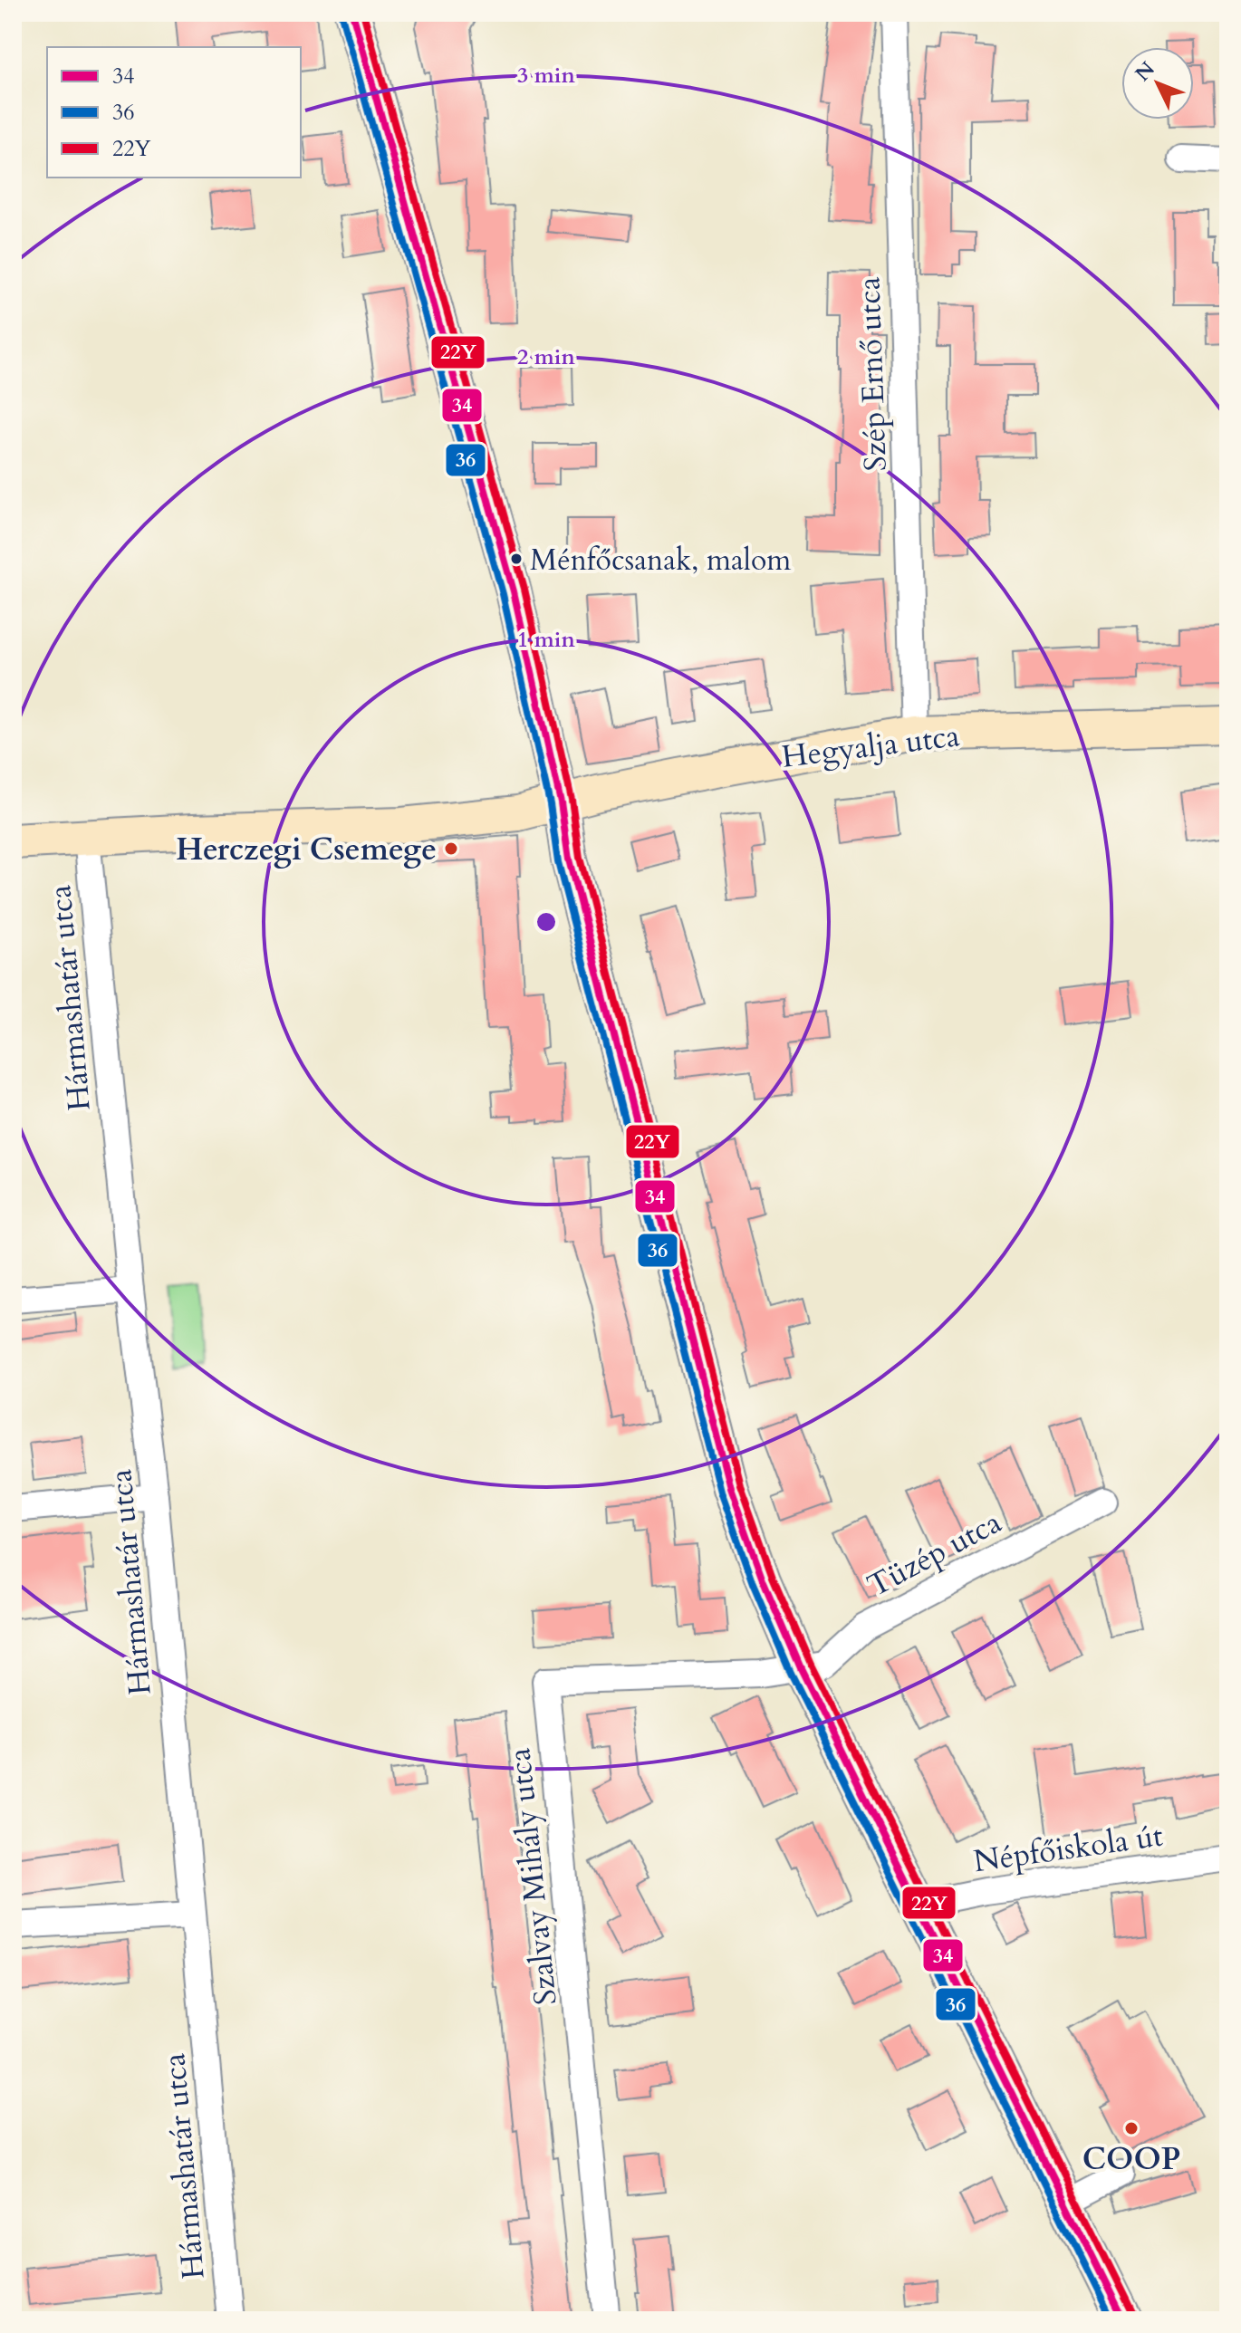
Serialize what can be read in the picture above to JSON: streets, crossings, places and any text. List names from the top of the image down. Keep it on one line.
{"streets":{"street":["Szép Ernő utca","Hegyalja utca","Hármashatár utca","Tüzép utca","Népfőiskola út","Szalvay Mihály utca"]},"crossings":[["Szép Ernő utca","Hegyalja utca"],["Hegyalja utca","Hármashatár utca"],["Tüzép utca","Szalvay Mihály utca"]],"places":["Ménfőcsanak, malom","Herczegi Csemege","COOP"],"lines":["transit line 34","transit line 22Y","transit line 36"],"legend":["34","36","22Y"],"north":"top left","rings":["3 min","2 min","1 min"]}
